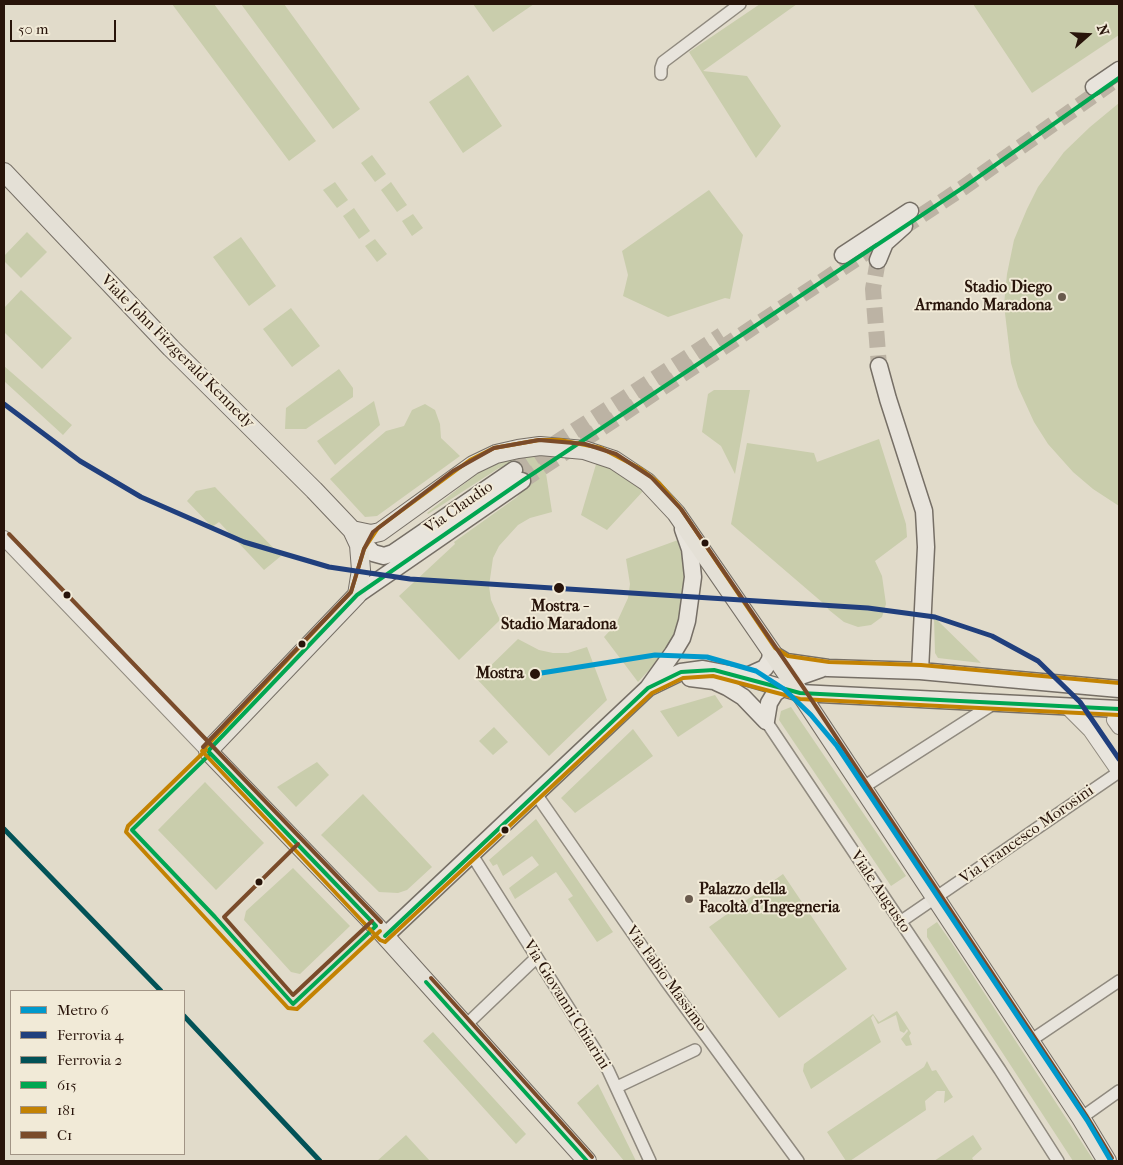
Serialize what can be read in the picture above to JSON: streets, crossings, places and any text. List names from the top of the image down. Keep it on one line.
{"streets":{"main road":["Viale John Fitzgerald Kennedy","Via Claudio","Viale Augusto"],"street":["Via Francesco Morosini","Via Fabio Massimo","Via Giovanni Chiarini"]},"crossings":[["Via Francesco Morosini","Viale Augusto"]],"places":["Stadio Diego Armando Maradona","Mostra - Stadio Maradona","Mostra","Palazzo della Facoltà d'Ingegneria"],"lines":["transit line 615","rail line 4","transit line 181","transit line C1","metro line 6","rail line 2"],"legend":["Metro 6","Ferrovia 4","Ferrovia 2","615","181","C1"],"scale_bar":"50 m","north":"right"}
